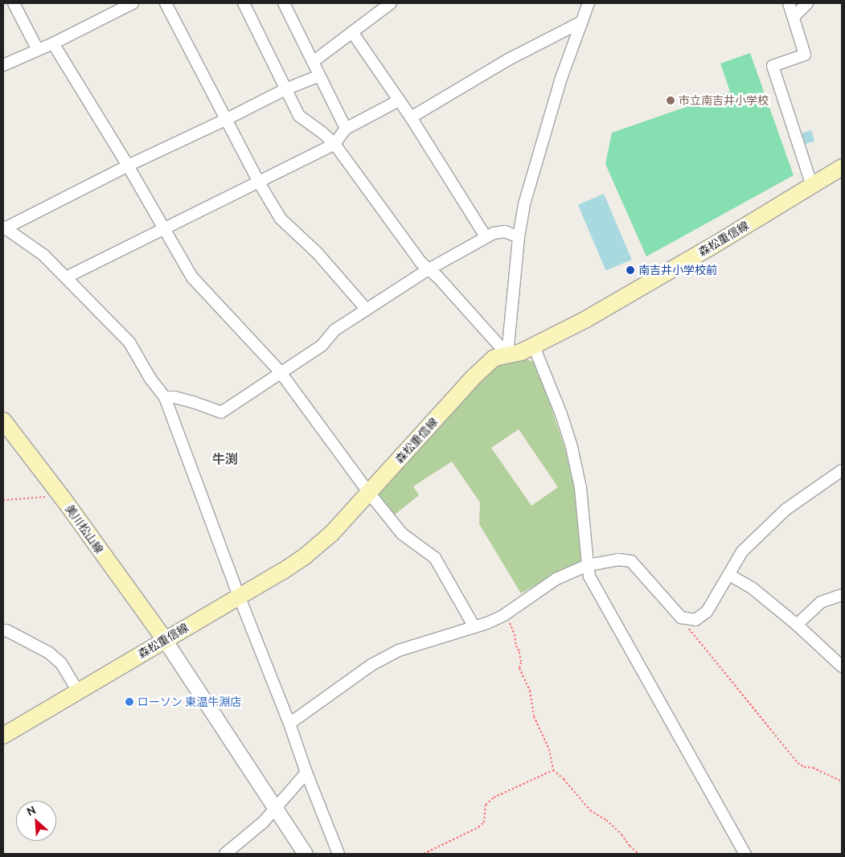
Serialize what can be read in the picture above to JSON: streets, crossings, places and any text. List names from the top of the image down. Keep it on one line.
{"streets":{"main road":["森松重信線","美川松山線"]},"crossings":[["森松重信線","美川松山線"]],"districts":["牛渕"],"places":["市立南吉井小学校","南吉井小学校前","ローソン 東温牛淵店"],"north":"top left"}
